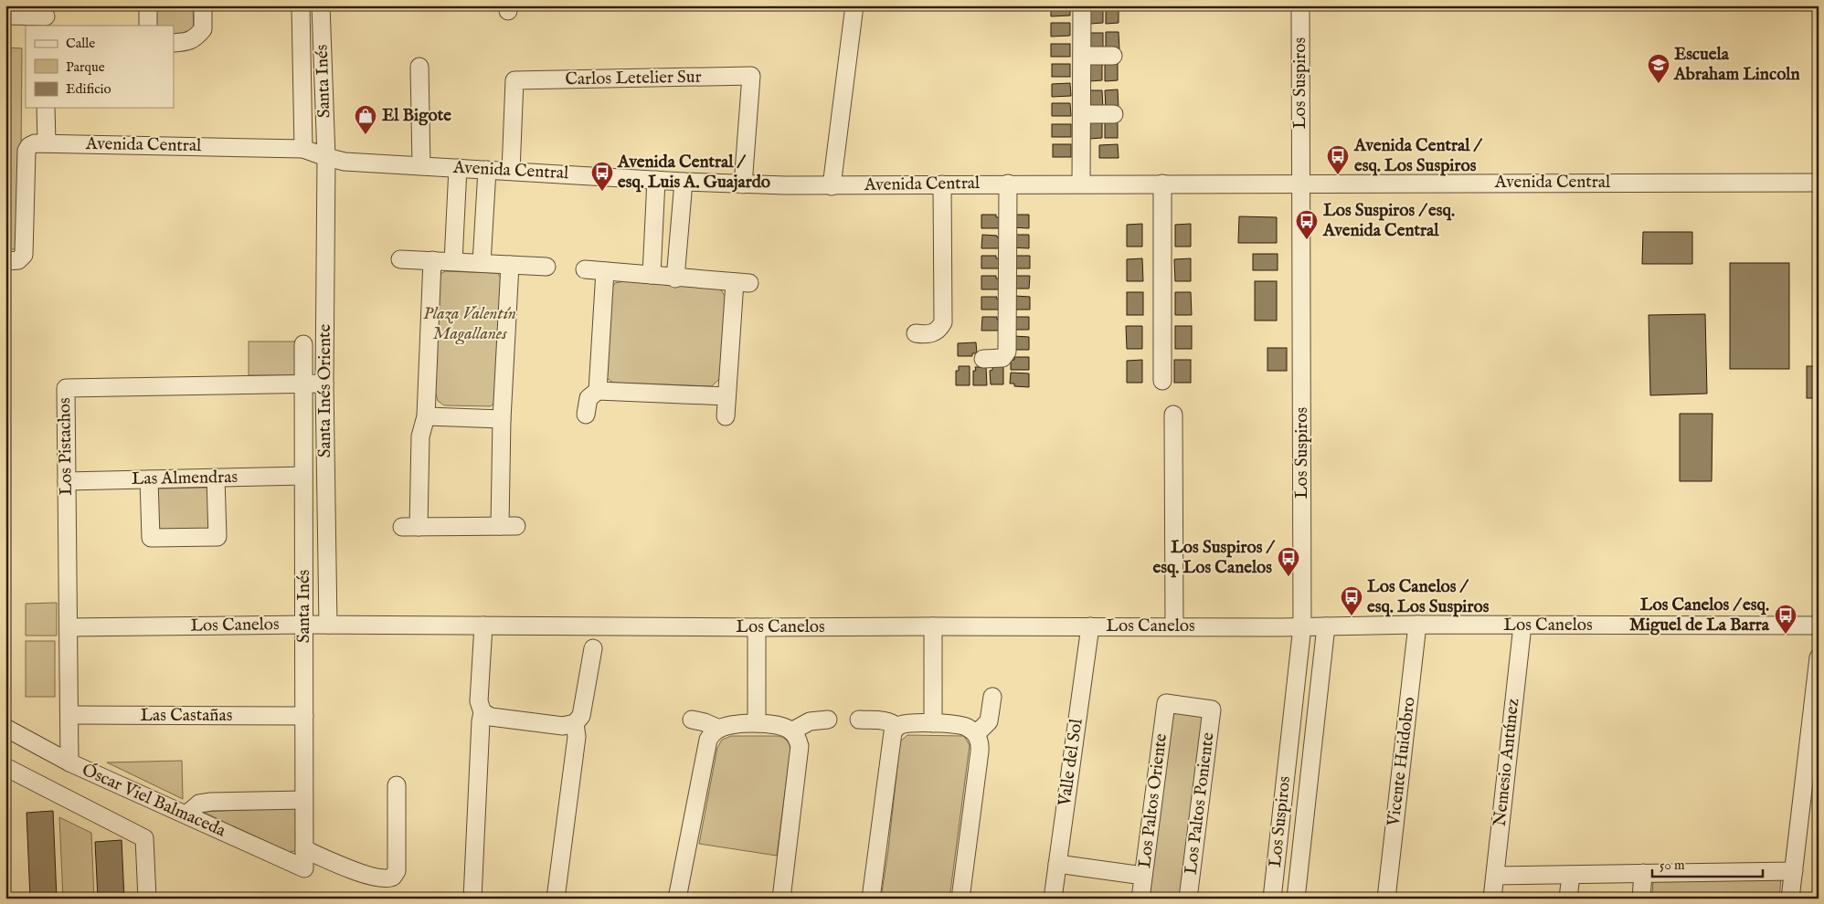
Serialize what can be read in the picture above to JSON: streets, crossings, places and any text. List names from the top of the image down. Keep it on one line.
{"streets":{"street":["Carlos Letelier Sur","Santa Inés","Los Suspiros","Avenida Central","Santa Inés Oriente","Los Pistachos","Las Almendras","Los Canelos","Las Castañas","Vicente Huidobro","Valle del Sol","Nemesio Antúnez","Óscar Viel Balmaceda","Los Paltos Oriente","Los Paltos Poniente"]},"crossings":[["Carlos Letelier Sur","Avenida Central"],["Santa Inés","Avenida Central"],["Santa Inés","Santa Inés Oriente"],["Santa Inés","Los Pistachos"],["Santa Inés","Las Almendras"],["Santa Inés","Los Canelos"],["Santa Inés","Las Castañas"],["Santa Inés","Óscar Viel Balmaceda"],["Los Suspiros","Avenida Central"],["Los Suspiros","Los Canelos"],["Avenida Central","Santa Inés Oriente"],["Santa Inés Oriente","Los Pistachos"],["Santa Inés Oriente","Los Canelos"],["Los Pistachos","Las Almendras"],["Los Pistachos","Los Canelos"],["Los Pistachos","Las Castañas"],["Los Pistachos","Óscar Viel Balmaceda"],["Los Canelos","Vicente Huidobro"],["Los Canelos","Valle del Sol"],["Los Canelos","Nemesio Antúnez"],["Los Paltos Oriente","Los Paltos Poniente"]],"parks":["Plaza Valentín Magallanes"],"places":{"school or university":["Escuela Abraham Lincoln"],"shop":["El Bigote"],"bus stop":["Avenida Central / esq. Los Suspiros","Avenida Central / esq. Luis A. Guajardo","Los Suspiros / esq. Avenida Central","Los Suspiros / esq. Los Canelos","Los Canelos / esq. Los Suspiros","Los Canelos / esq. Miguel de La Barra"]},"legend":["Calle","Parque","Edificio"],"scale_bar":"50 m"}
